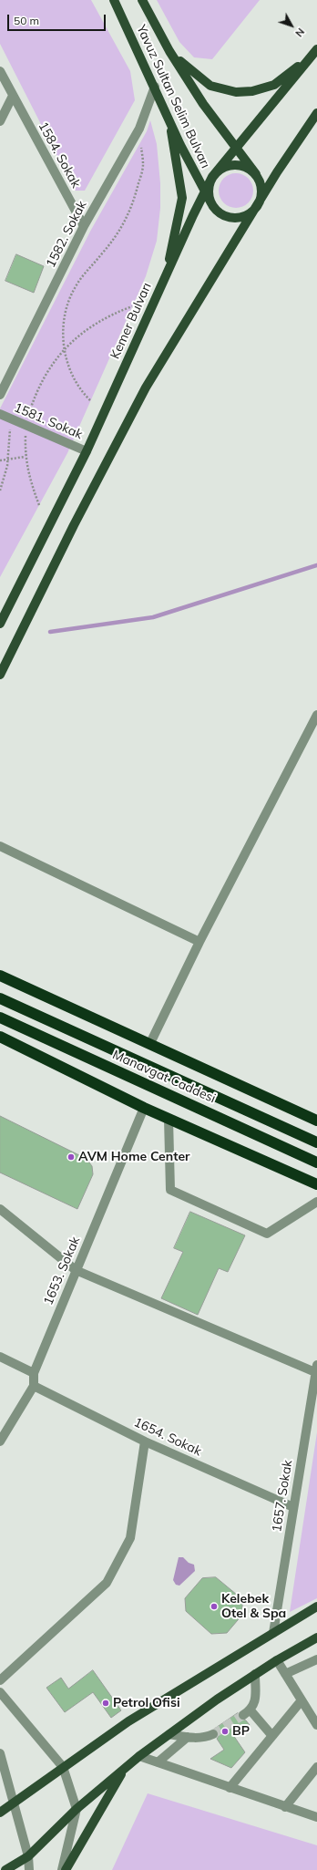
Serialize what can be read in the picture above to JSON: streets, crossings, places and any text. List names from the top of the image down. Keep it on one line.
{"streets":{"highway":["Manavgat Caddesi"],"main road":["Yavuz Sultan Selim Bulvarı","Kemer Bulvarı"],"street":["1584. Sokak","1582. Sokak","1581. Sokak","1653. Sokak","1654. Sokak","1657. Sokak"]},"crossings":[["Yavuz Sultan Selim Bulvarı","1582. Sokak"],["Yavuz Sultan Selim Bulvarı","Kemer Bulvarı"],["1584. Sokak","1582. Sokak"],["Kemer Bulvarı","1581. Sokak"],["1653. Sokak","1654. Sokak"],["1654. Sokak","1657. Sokak"]],"places":["AVM Home Center","Kelebek Otel & Spa","Petrol Ofisi","BP"],"scale_bar":"50 m","north":"bottom right"}
